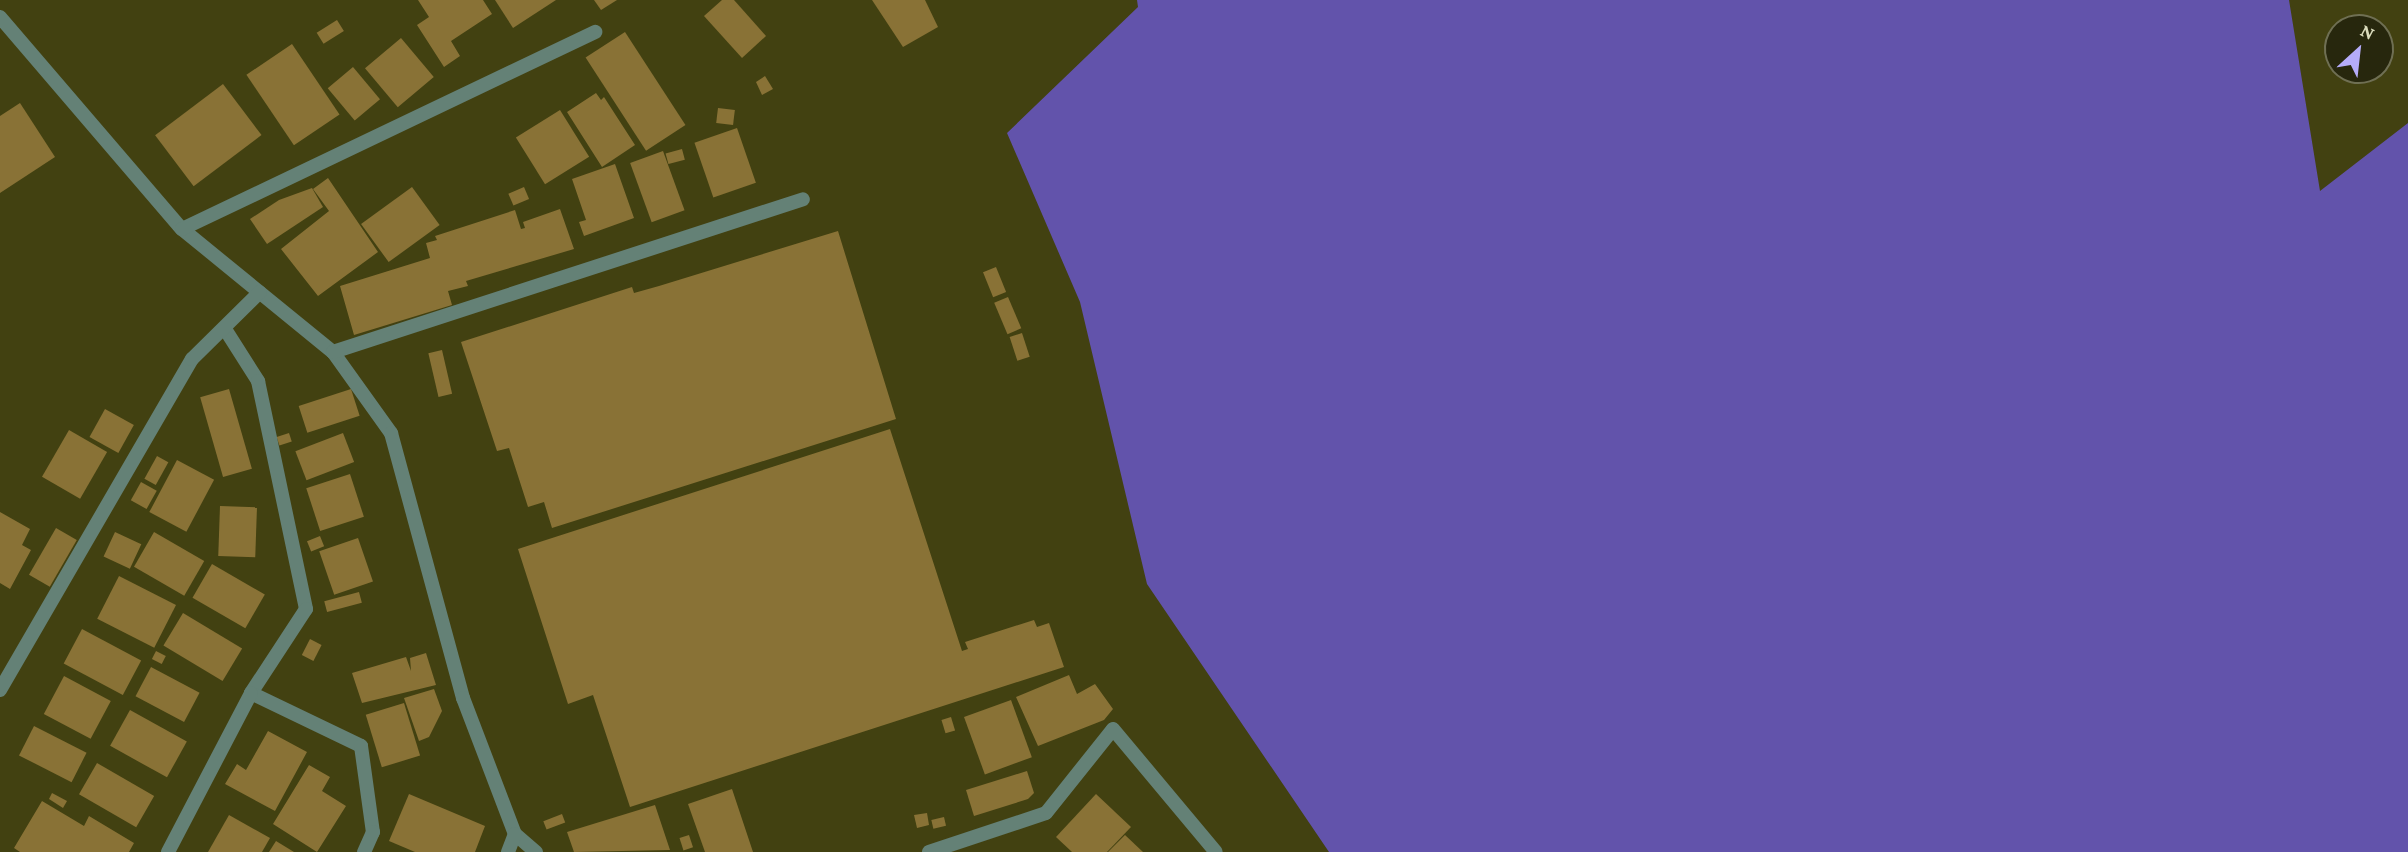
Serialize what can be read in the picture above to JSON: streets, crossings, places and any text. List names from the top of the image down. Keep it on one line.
{"north":"top right"}
